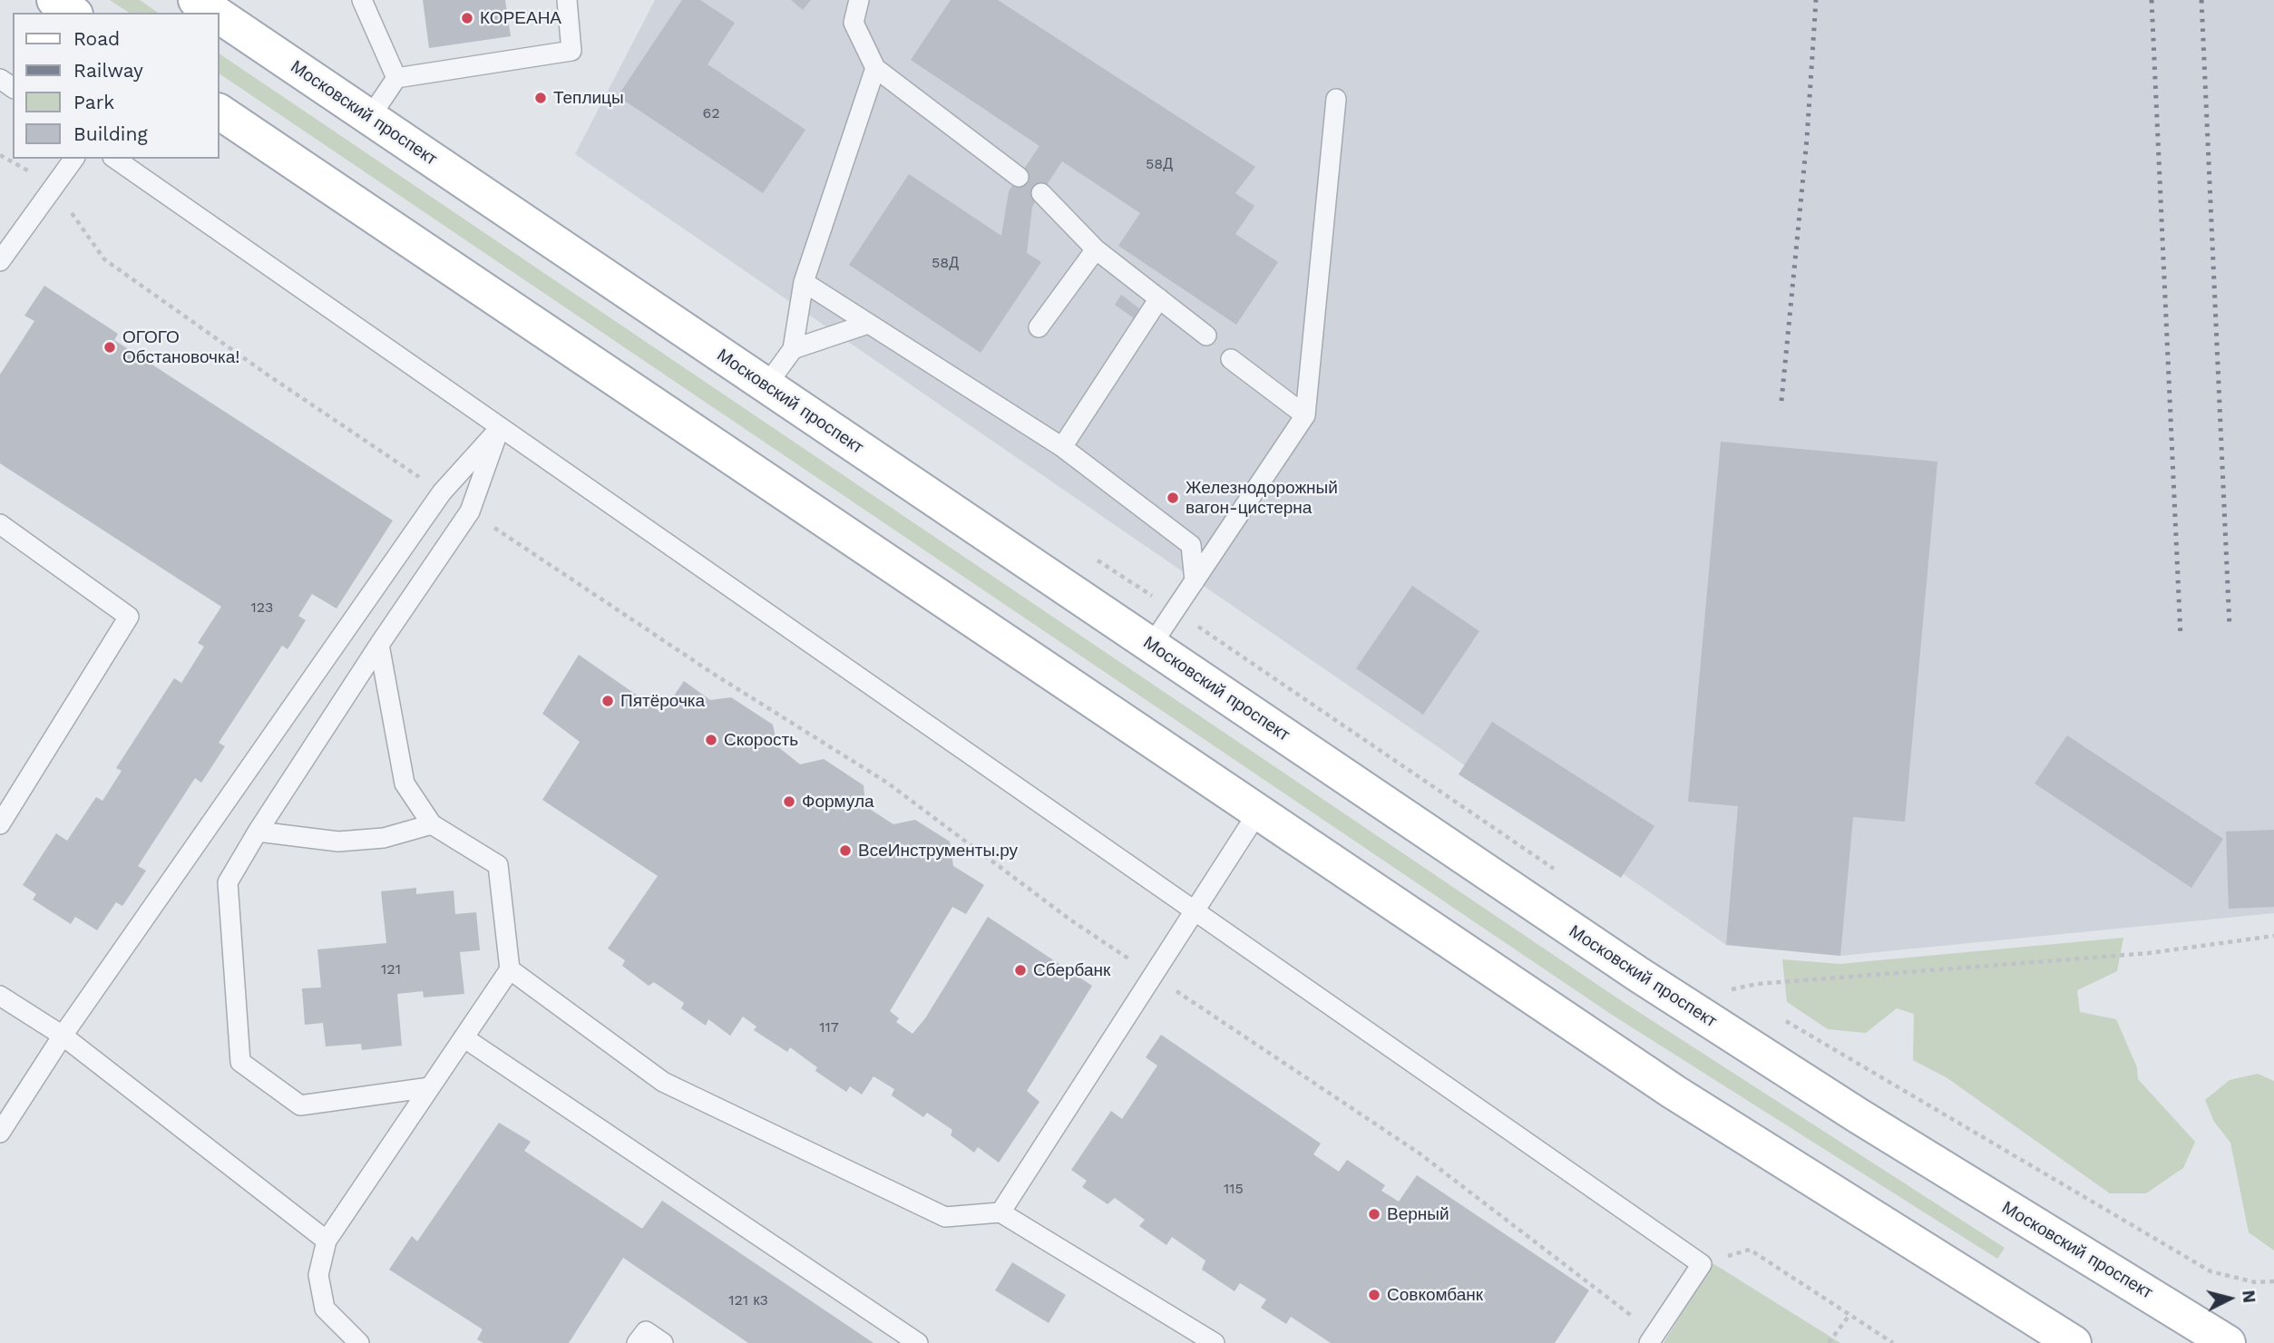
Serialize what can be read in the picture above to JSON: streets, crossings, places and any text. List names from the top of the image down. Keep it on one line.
{"streets":{"main road":["Московский проспект"]},"places":["КОРЕАНА","Теплицы","ОГОГО Обстановочка!","Железнодорожный вагон-цистерна","Пятёрочка","Скорость","Формула","ВсеИнструменты.ру","Сбербанк","Верный","Совкомбанк"],"house_numbers":["62","58Д","58Д","123","121","117","115","121 к3"],"legend":["Road","Railway","Park","Building"],"north":"right"}
